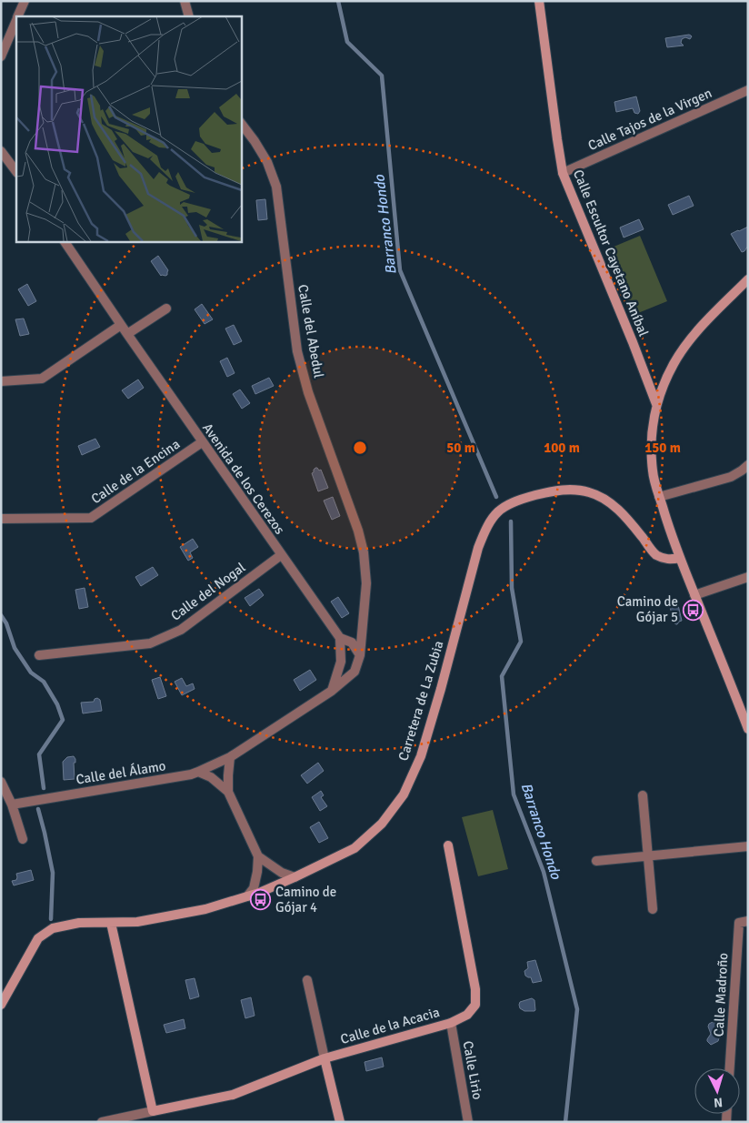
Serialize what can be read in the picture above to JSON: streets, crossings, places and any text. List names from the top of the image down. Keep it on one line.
{"streets":{"street":["Calle Tajos de la Virgen","Calle Escultor Cayetano Aníbal","Calle del Abedul","Calle de la Encina","Avenida de los Cerezos","Calle del Nogal","Carretera de La Zubia","Calle del Álamo","Calle Madroño","Calle de la Acacia","Calle Lirio"]},"crossings":[["Calle Tajos de la Virgen","Calle Escultor Cayetano Aníbal"],["Calle del Abedul","Avenida de los Cerezos"],["Calle de la Encina","Avenida de los Cerezos"],["Avenida de los Cerezos","Calle del Nogal"],["Calle de la Acacia","Calle Lirio"]],"water":["Barranco Hondo"],"places":{"bus stop":["Camino de Gójar 5","Camino de Gójar 4"]},"north":"bottom","rings":["50 m","100 m","150 m"]}
